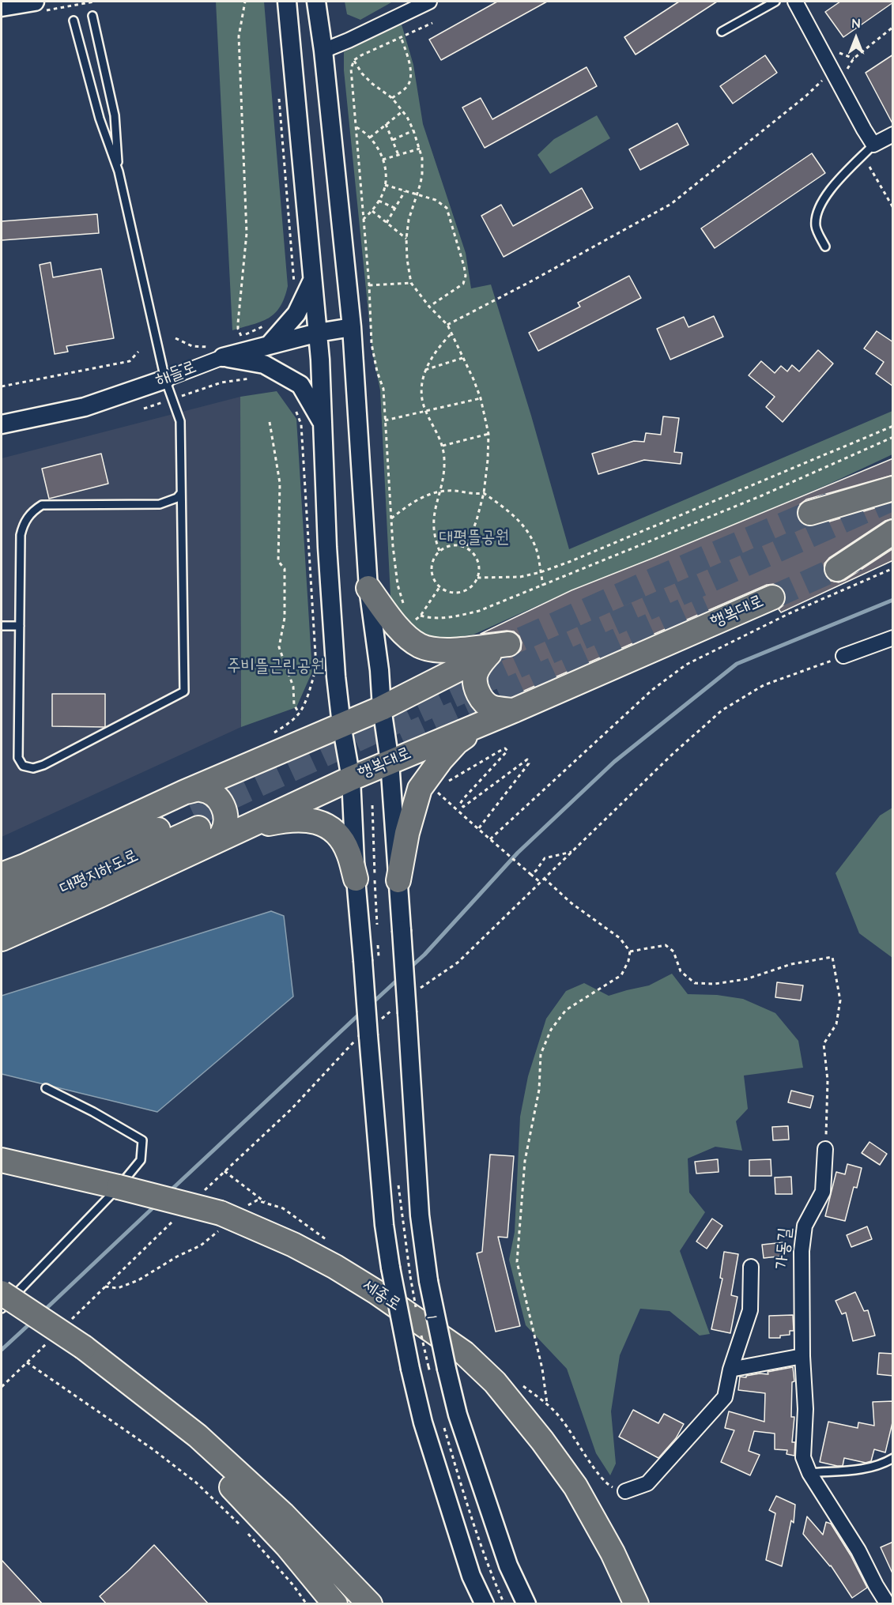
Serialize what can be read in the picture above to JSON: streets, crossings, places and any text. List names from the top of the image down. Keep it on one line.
{"streets":{"highway":["행복대로","대평지하도로","세종로","1"],"street":["해들로","가동길"]},"crossings":[["행복대로","대평지하도로"]],"parks":["대평뜰공원","주비뜰근린공원"],"north":"top"}
